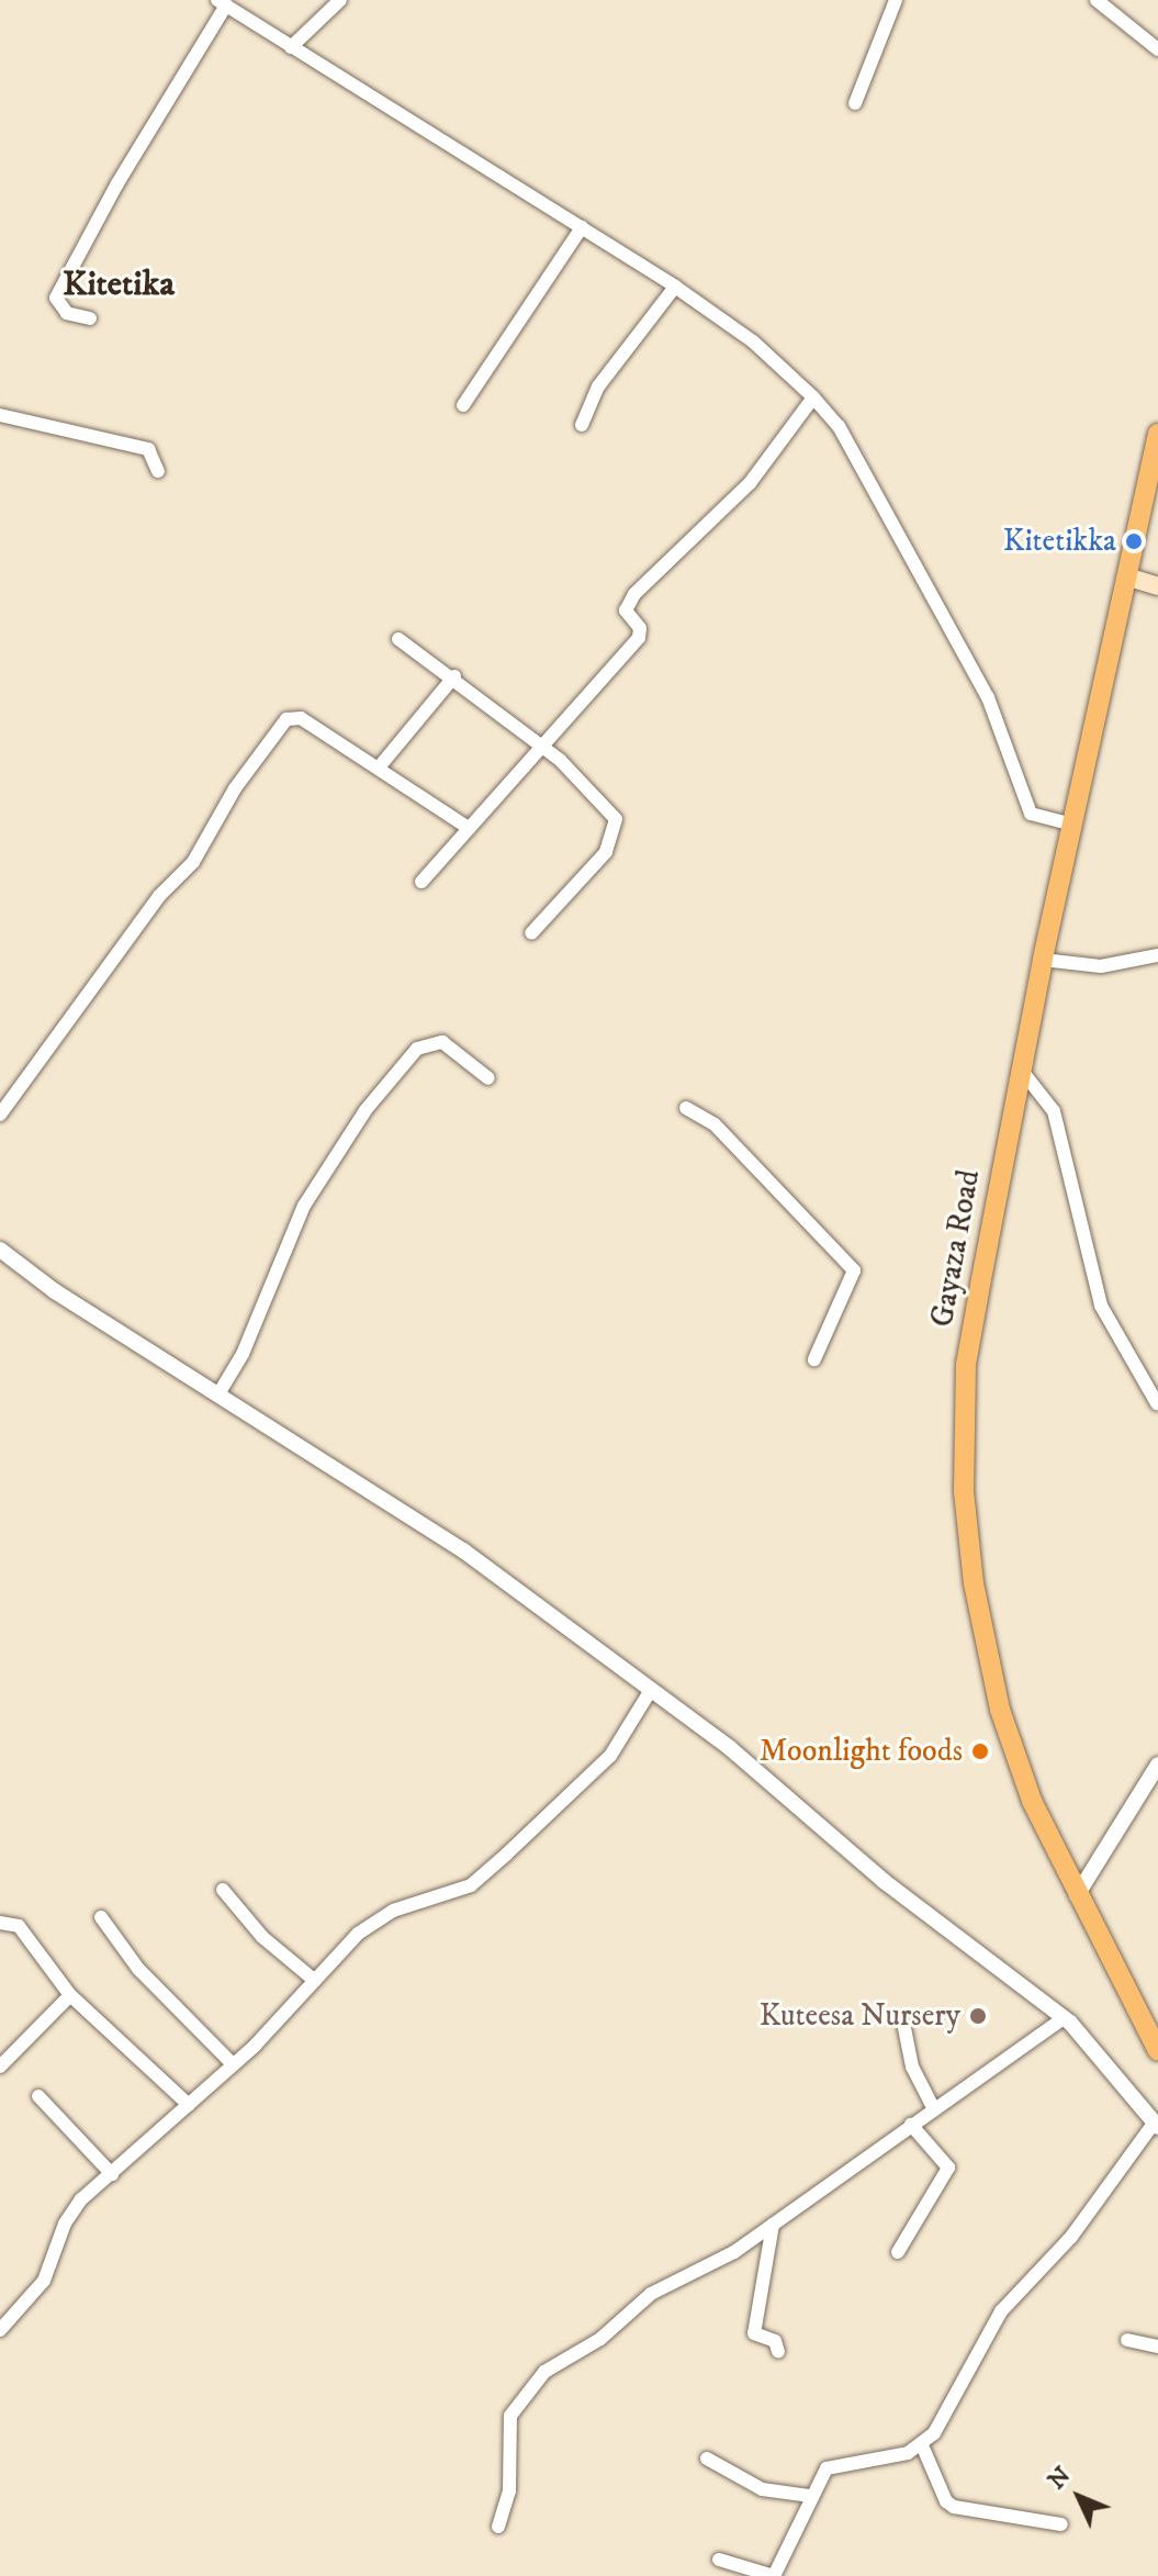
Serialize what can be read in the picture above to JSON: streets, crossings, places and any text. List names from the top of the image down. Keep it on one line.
{"streets":{"main road":["Gayaza Road"]},"districts":["Kitetika"],"places":["Kitetikka","Moonlight foods","Kuteesa Nursery"],"north":"top left"}
